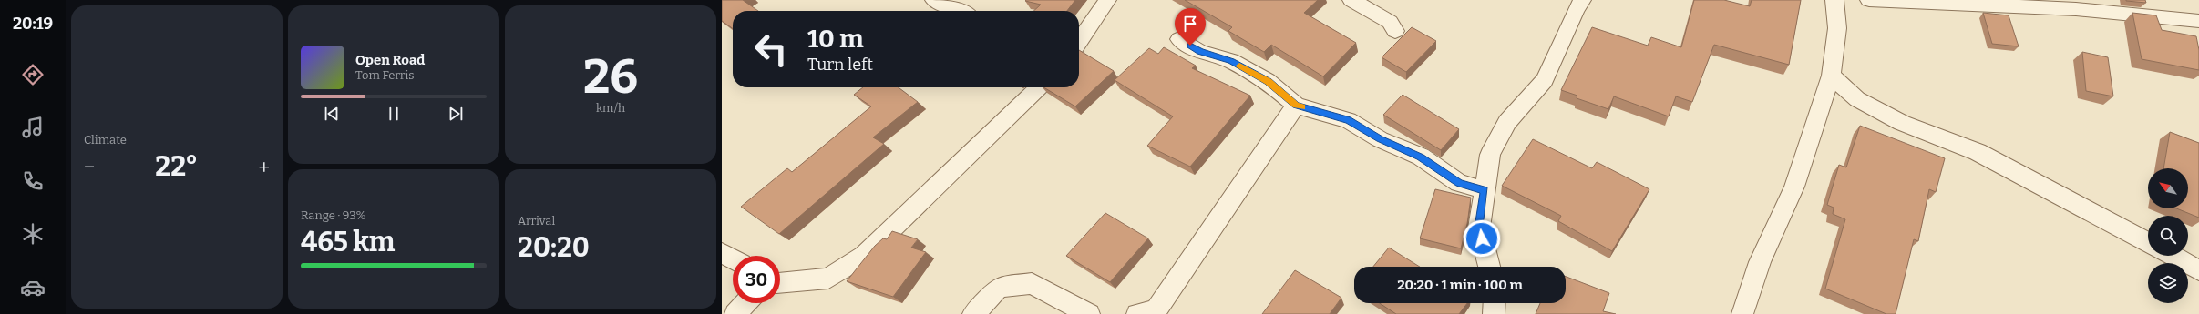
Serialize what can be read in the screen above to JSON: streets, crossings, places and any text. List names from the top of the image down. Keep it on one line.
{"north":"top left","page":{"tabs":"20:19","tile":["Climate",["26","km/h"],["Range · 93%","465 km"],["Arrival","20:20"]],"turn":["10 m","Turn left"],"song":["Open Road","Tom Ferris"],"heat":["−","22°","+"],"limit":"30","trip":"20:20 · 1 min · 100 m"}}
